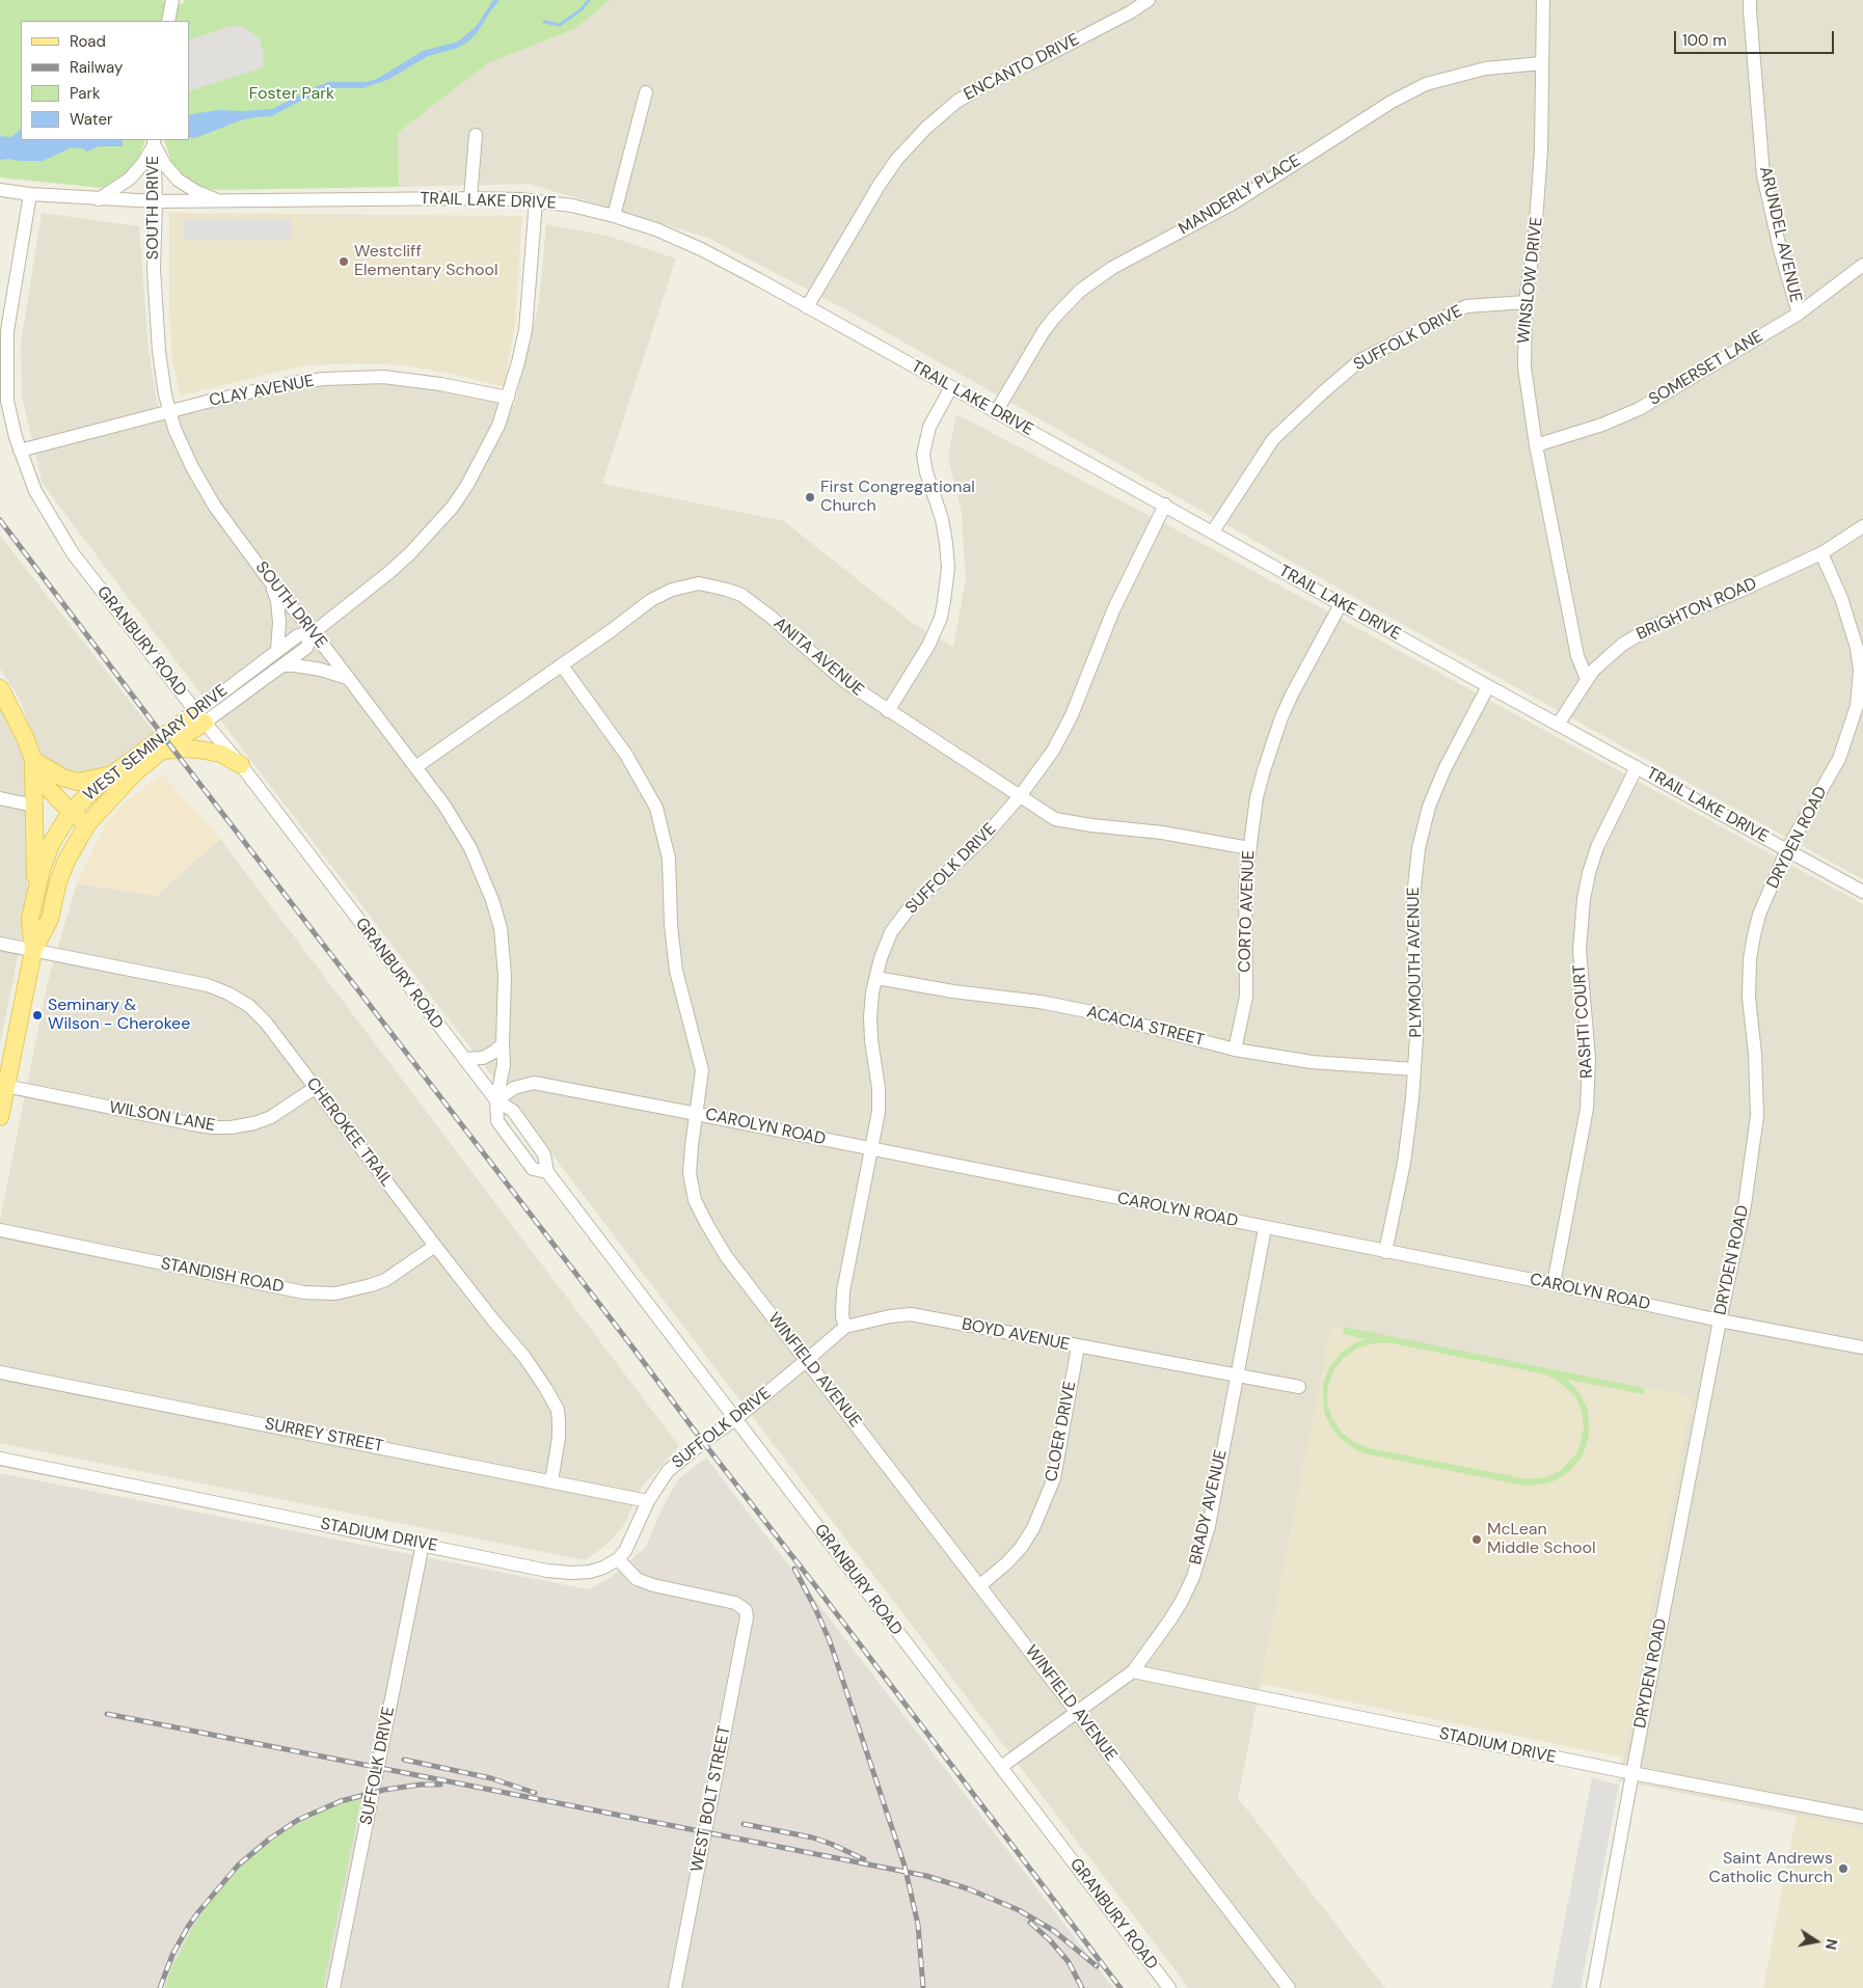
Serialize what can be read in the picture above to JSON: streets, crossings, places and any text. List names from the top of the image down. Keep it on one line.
{"streets":{"main road":["WEST SEMINARY DRIVE"],"street":["ENCANTO DRIVE","MANDERLY PLACE","TRAIL LAKE DRIVE","SOUTH DRIVE","ARUNDEL AVENUE","WINSLOW DRIVE","SUFFOLK DRIVE","SOMERSET LANE","CLAY AVENUE","BRIGHTON ROAD","GRANBURY ROAD","ANITA AVENUE","DRYDEN ROAD","CORTO AVENUE","PLYMOUTH AVENUE","RASHTI COURT","ACACIA STREET","WILSON LANE","CAROLYN ROAD","CHEROKEE TRAIL","STANDISH ROAD","BOYD AVENUE","WINFIELD AVENUE","CLOER DRIVE","SURREY STREET","BRADY AVENUE","STADIUM DRIVE","WEST BOLT STREET"]},"crossings":[["ENCANTO DRIVE","TRAIL LAKE DRIVE"],["MANDERLY PLACE","TRAIL LAKE DRIVE"],["MANDERLY PLACE","WINSLOW DRIVE"],["TRAIL LAKE DRIVE","SOUTH DRIVE"],["TRAIL LAKE DRIVE","SUFFOLK DRIVE"],["TRAIL LAKE DRIVE","BRIGHTON ROAD"],["TRAIL LAKE DRIVE","GRANBURY ROAD"],["TRAIL LAKE DRIVE","WEST SEMINARY DRIVE"],["TRAIL LAKE DRIVE","DRYDEN ROAD"],["TRAIL LAKE DRIVE","CORTO AVENUE"],["TRAIL LAKE DRIVE","PLYMOUTH AVENUE"],["TRAIL LAKE DRIVE","RASHTI COURT"],["SOUTH DRIVE","CLAY AVENUE"],["SOUTH DRIVE","GRANBURY ROAD"],["SOUTH DRIVE","ANITA AVENUE"],["SOUTH DRIVE","WEST SEMINARY DRIVE"],["SOUTH DRIVE","CAROLYN ROAD"],["ARUNDEL AVENUE","SOMERSET LANE"],["WINSLOW DRIVE","SUFFOLK DRIVE"],["WINSLOW DRIVE","SOMERSET LANE"],["WINSLOW DRIVE","BRIGHTON ROAD"],["SUFFOLK DRIVE","GRANBURY ROAD"],["SUFFOLK DRIVE","ANITA AVENUE"],["SUFFOLK DRIVE","ACACIA STREET"],["SUFFOLK DRIVE","CAROLYN ROAD"],["SUFFOLK DRIVE","BOYD AVENUE"],["SUFFOLK DRIVE","WINFIELD AVENUE"],["SUFFOLK DRIVE","SURREY STREET"],["SUFFOLK DRIVE","STADIUM DRIVE"],["SUFFOLK DRIVE","WEST BOLT STREET"],["CLAY AVENUE","GRANBURY ROAD"],["CLAY AVENUE","WEST SEMINARY DRIVE"],["BRIGHTON ROAD","DRYDEN ROAD"],["GRANBURY ROAD","WEST SEMINARY DRIVE"],["GRANBURY ROAD","CAROLYN ROAD"],["GRANBURY ROAD","BRADY AVENUE"],["ANITA AVENUE","CORTO AVENUE"],["ANITA AVENUE","WINFIELD AVENUE"],["WEST SEMINARY DRIVE","WILSON LANE"],["WEST SEMINARY DRIVE","CHEROKEE TRAIL"],["DRYDEN ROAD","CAROLYN ROAD"],["DRYDEN ROAD","STADIUM DRIVE"],["CORTO AVENUE","ACACIA STREET"],["PLYMOUTH AVENUE","ACACIA STREET"],["PLYMOUTH AVENUE","CAROLYN ROAD"],["RASHTI COURT","CAROLYN ROAD"],["WILSON LANE","CHEROKEE TRAIL"],["CAROLYN ROAD","WINFIELD AVENUE"],["CAROLYN ROAD","BRADY AVENUE"],["CHEROKEE TRAIL","STANDISH ROAD"],["CHEROKEE TRAIL","SURREY STREET"],["BOYD AVENUE","WINFIELD AVENUE"],["BOYD AVENUE","CLOER DRIVE"],["BOYD AVENUE","BRADY AVENUE"],["WINFIELD AVENUE","CLOER DRIVE"],["WINFIELD AVENUE","BRADY AVENUE"],["BRADY AVENUE","STADIUM DRIVE"],["STADIUM DRIVE","WEST BOLT STREET"]],"parks":["Foster Park"],"places":["Westcliff Elementary School","First Congregational Church","Seminary & Wilson - Cherokee","McLean Middle School","Saint Andrews Catholic Church"],"legend":["Road","Railway","Park","Water"],"scale_bar":"100 m","north":"right"}
